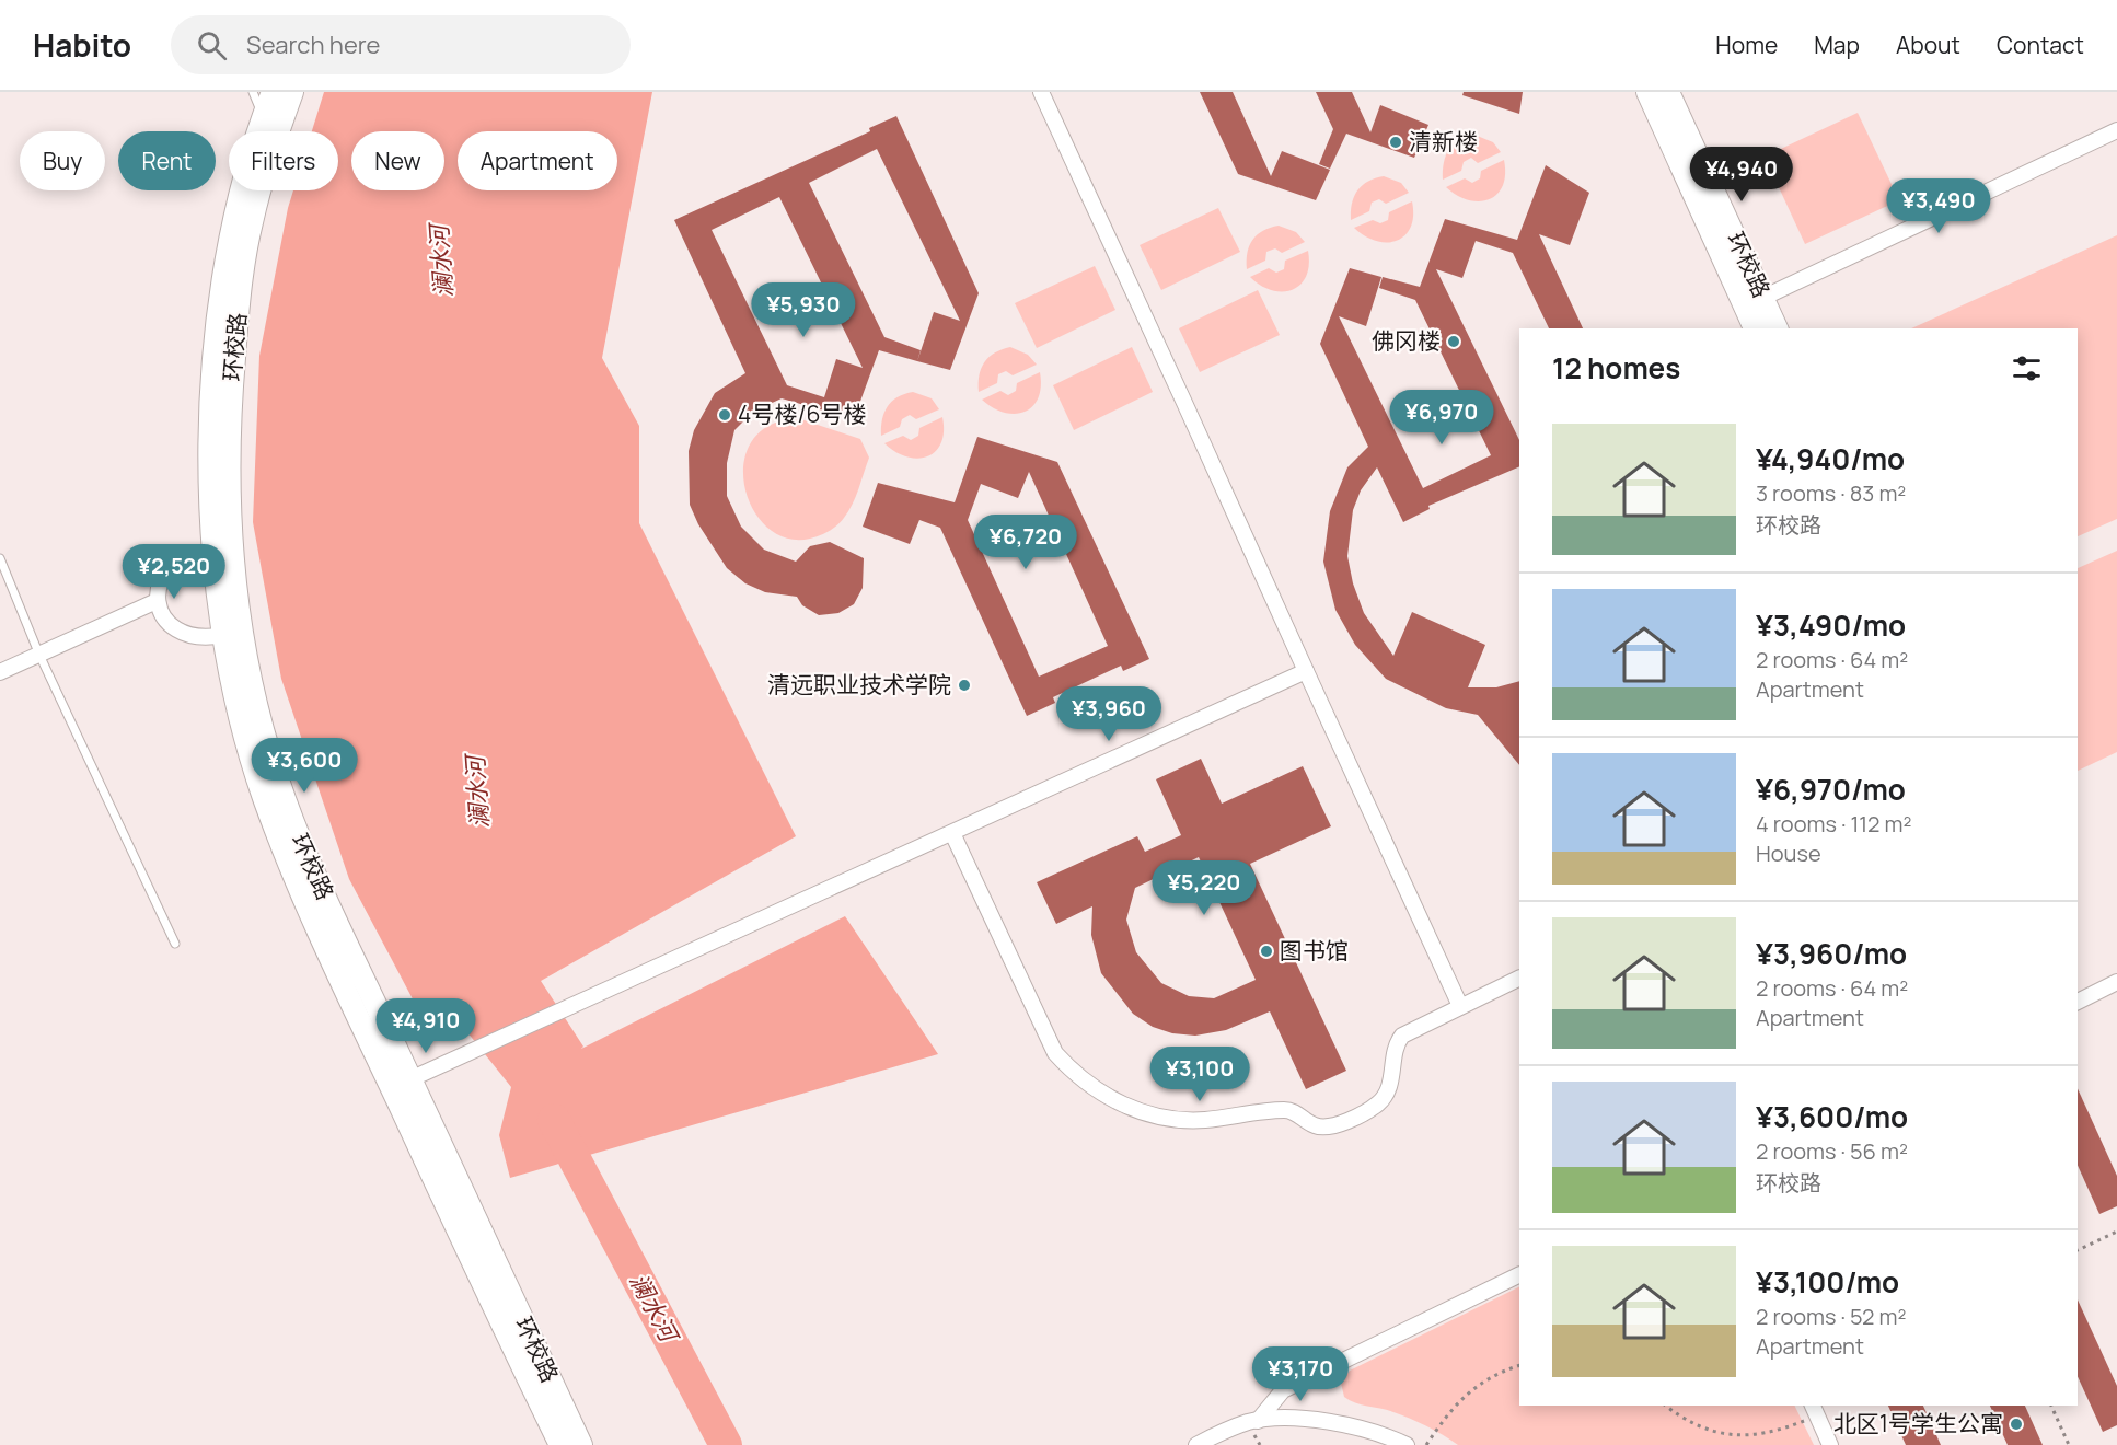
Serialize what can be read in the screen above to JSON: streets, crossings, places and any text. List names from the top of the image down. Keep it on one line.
{"streets":{"street":["环校路"]},"water":["澜水河"],"places":["清新楼","佛冈楼","4号楼/6号楼","清远职业技术学院","图书馆","北区1号学生公寓"],"page":{"header":"Habito","search":"Search here","nav":["Home","Map","About","Contact"],"chip":["Buy","Rent","Filters","New","Apartment"],"price":["¥4,940","¥3,490","¥5,930","¥6,970","¥6,720","¥2,520","¥3,960","¥3,600","¥5,220","¥4,910","¥3,100","¥3,170"],"heading":"12 homes","list":[{"name":"¥4,940/mo","note":"3 rooms · 83 m² · 环校路"},{"name":"¥3,490/mo","note":"2 rooms · 64 m² · Apartment"},{"name":"¥6,970/mo","note":"4 rooms · 112 m² · House"},{"name":"¥3,960/mo","note":"2 rooms · 64 m² · Apartment"},{"name":"¥3,600/mo","note":"2 rooms · 56 m² · 环校路"},{"name":"¥3,100/mo","note":"2 rooms · 52 m² · Apartment"}]}}
